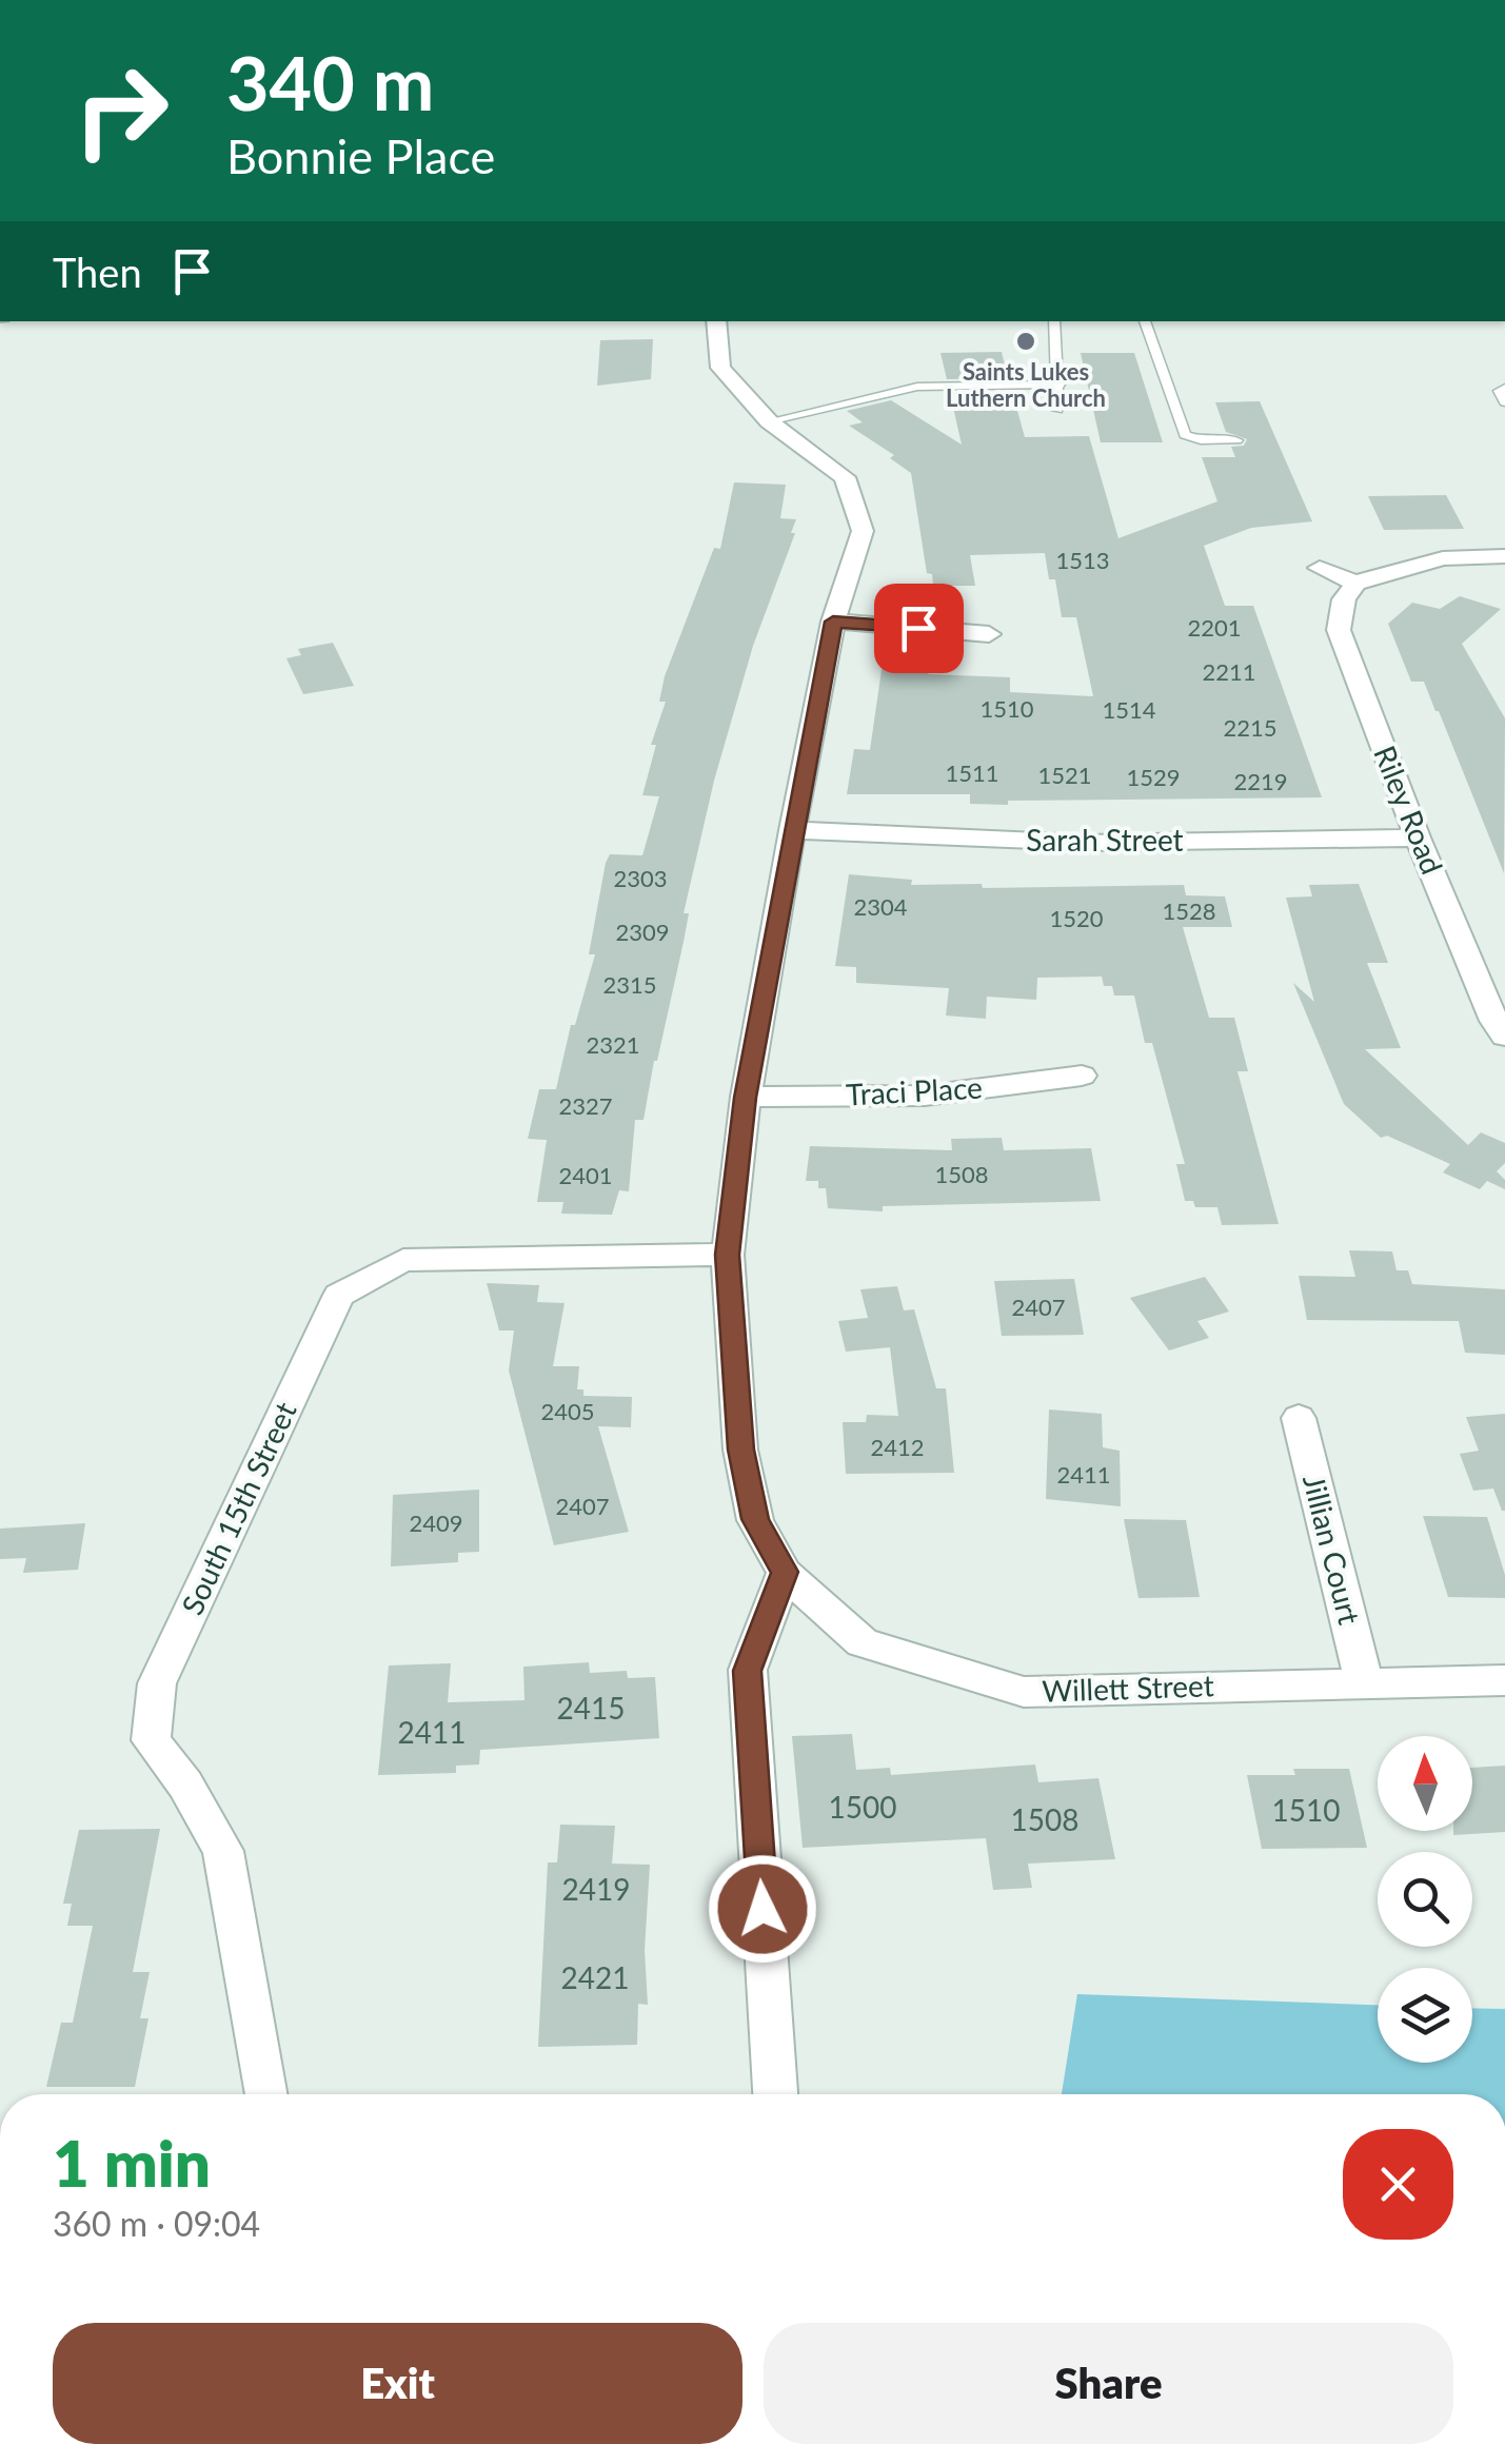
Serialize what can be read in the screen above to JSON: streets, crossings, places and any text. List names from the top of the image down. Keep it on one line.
{"streets":{"street":["Riley Road","Sarah Street","Traci Place","South 15th Street","Jillian Court","Willett Street"]},"crossings":[["Riley Road","Sarah Street"],["Jillian Court","Willett Street"]],"places":["Saints Lukes Luthern Church"],"house_numbers":["1513","2201","2211","1510","1514","2215","1511","1521","1529","2219","2303","2304","1528","1520","2309","2315","2321","2327","1508","2401","2407","2405","2412","2411","2407","2409","2415","2411","1500","1510","1508","2419","2421"],"north":"top","page":{"turn":["340 m","Bonnie Place"],"then":"Then","heading":["1 min","360 m · 09:04"],"buttons":["Exit","Share"]}}
